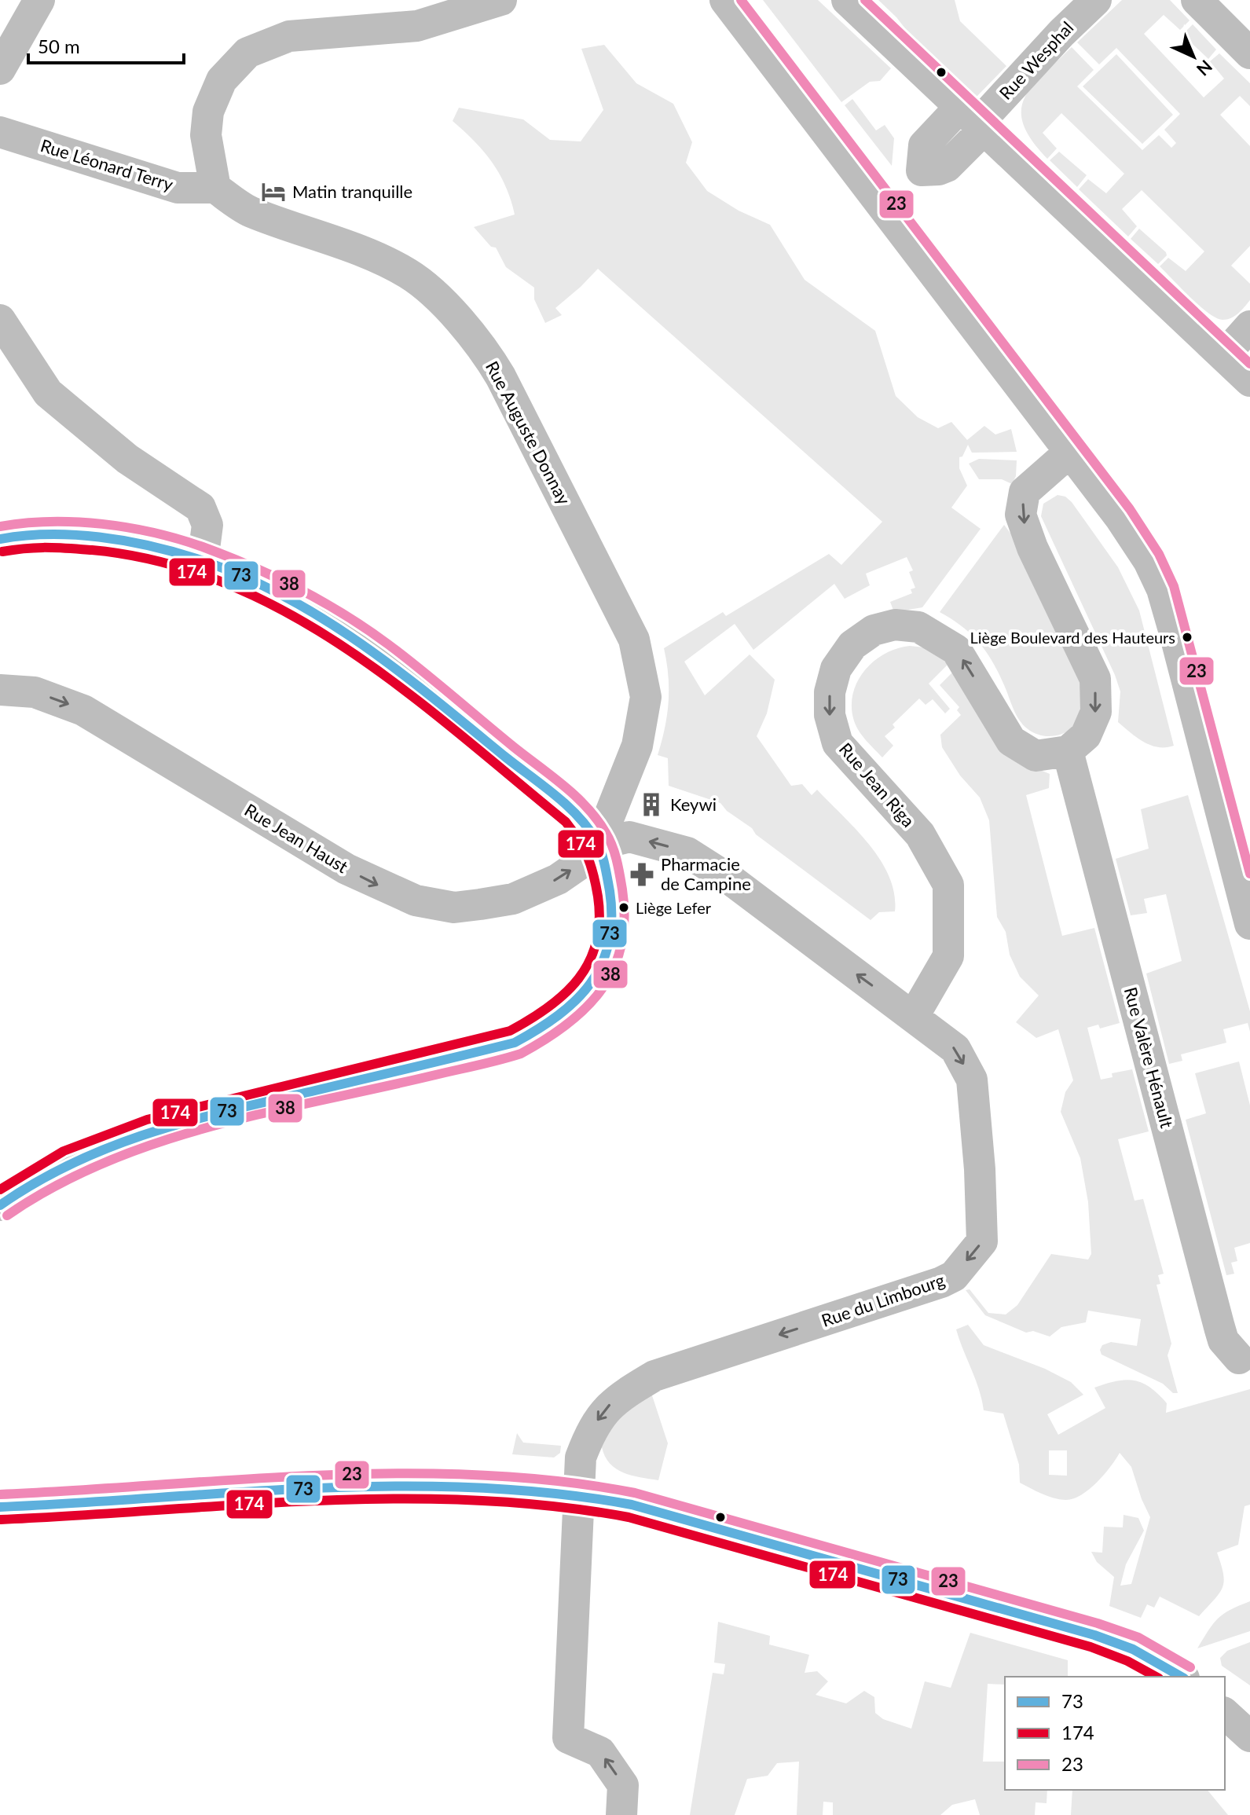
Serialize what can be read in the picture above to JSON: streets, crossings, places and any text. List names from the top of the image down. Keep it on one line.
{"streets":{"street":["Rue Wesphal","Rue Léonard Terry","Rue Auguste Donnay","Rue Jean Riga","Rue Jean Haust","Rue Valère Hénault","Rue du Limbourg"]},"crossings":[["Rue Léonard Terry","Rue Auguste Donnay"],["Rue Auguste Donnay","Rue Jean Haust"],["Rue Auguste Donnay","Rue du Limbourg"],["Rue Jean Riga","Rue Valère Hénault"],["Rue Jean Riga","Rue du Limbourg"],["Rue Jean Haust","Rue du Limbourg"]],"places":{"hotel":["Matin tranquille"],"other":["Liège Boulevard des Hauteurs","Liège Lefer"],"building":["Keywi"],"pharmacy":["Pharmacie de Campine"]},"lines":["transit line 23","transit line 38","transit line 73","transit line 174"],"legend":["73","174","23"],"scale_bar":"50 m","north":"bottom right"}
